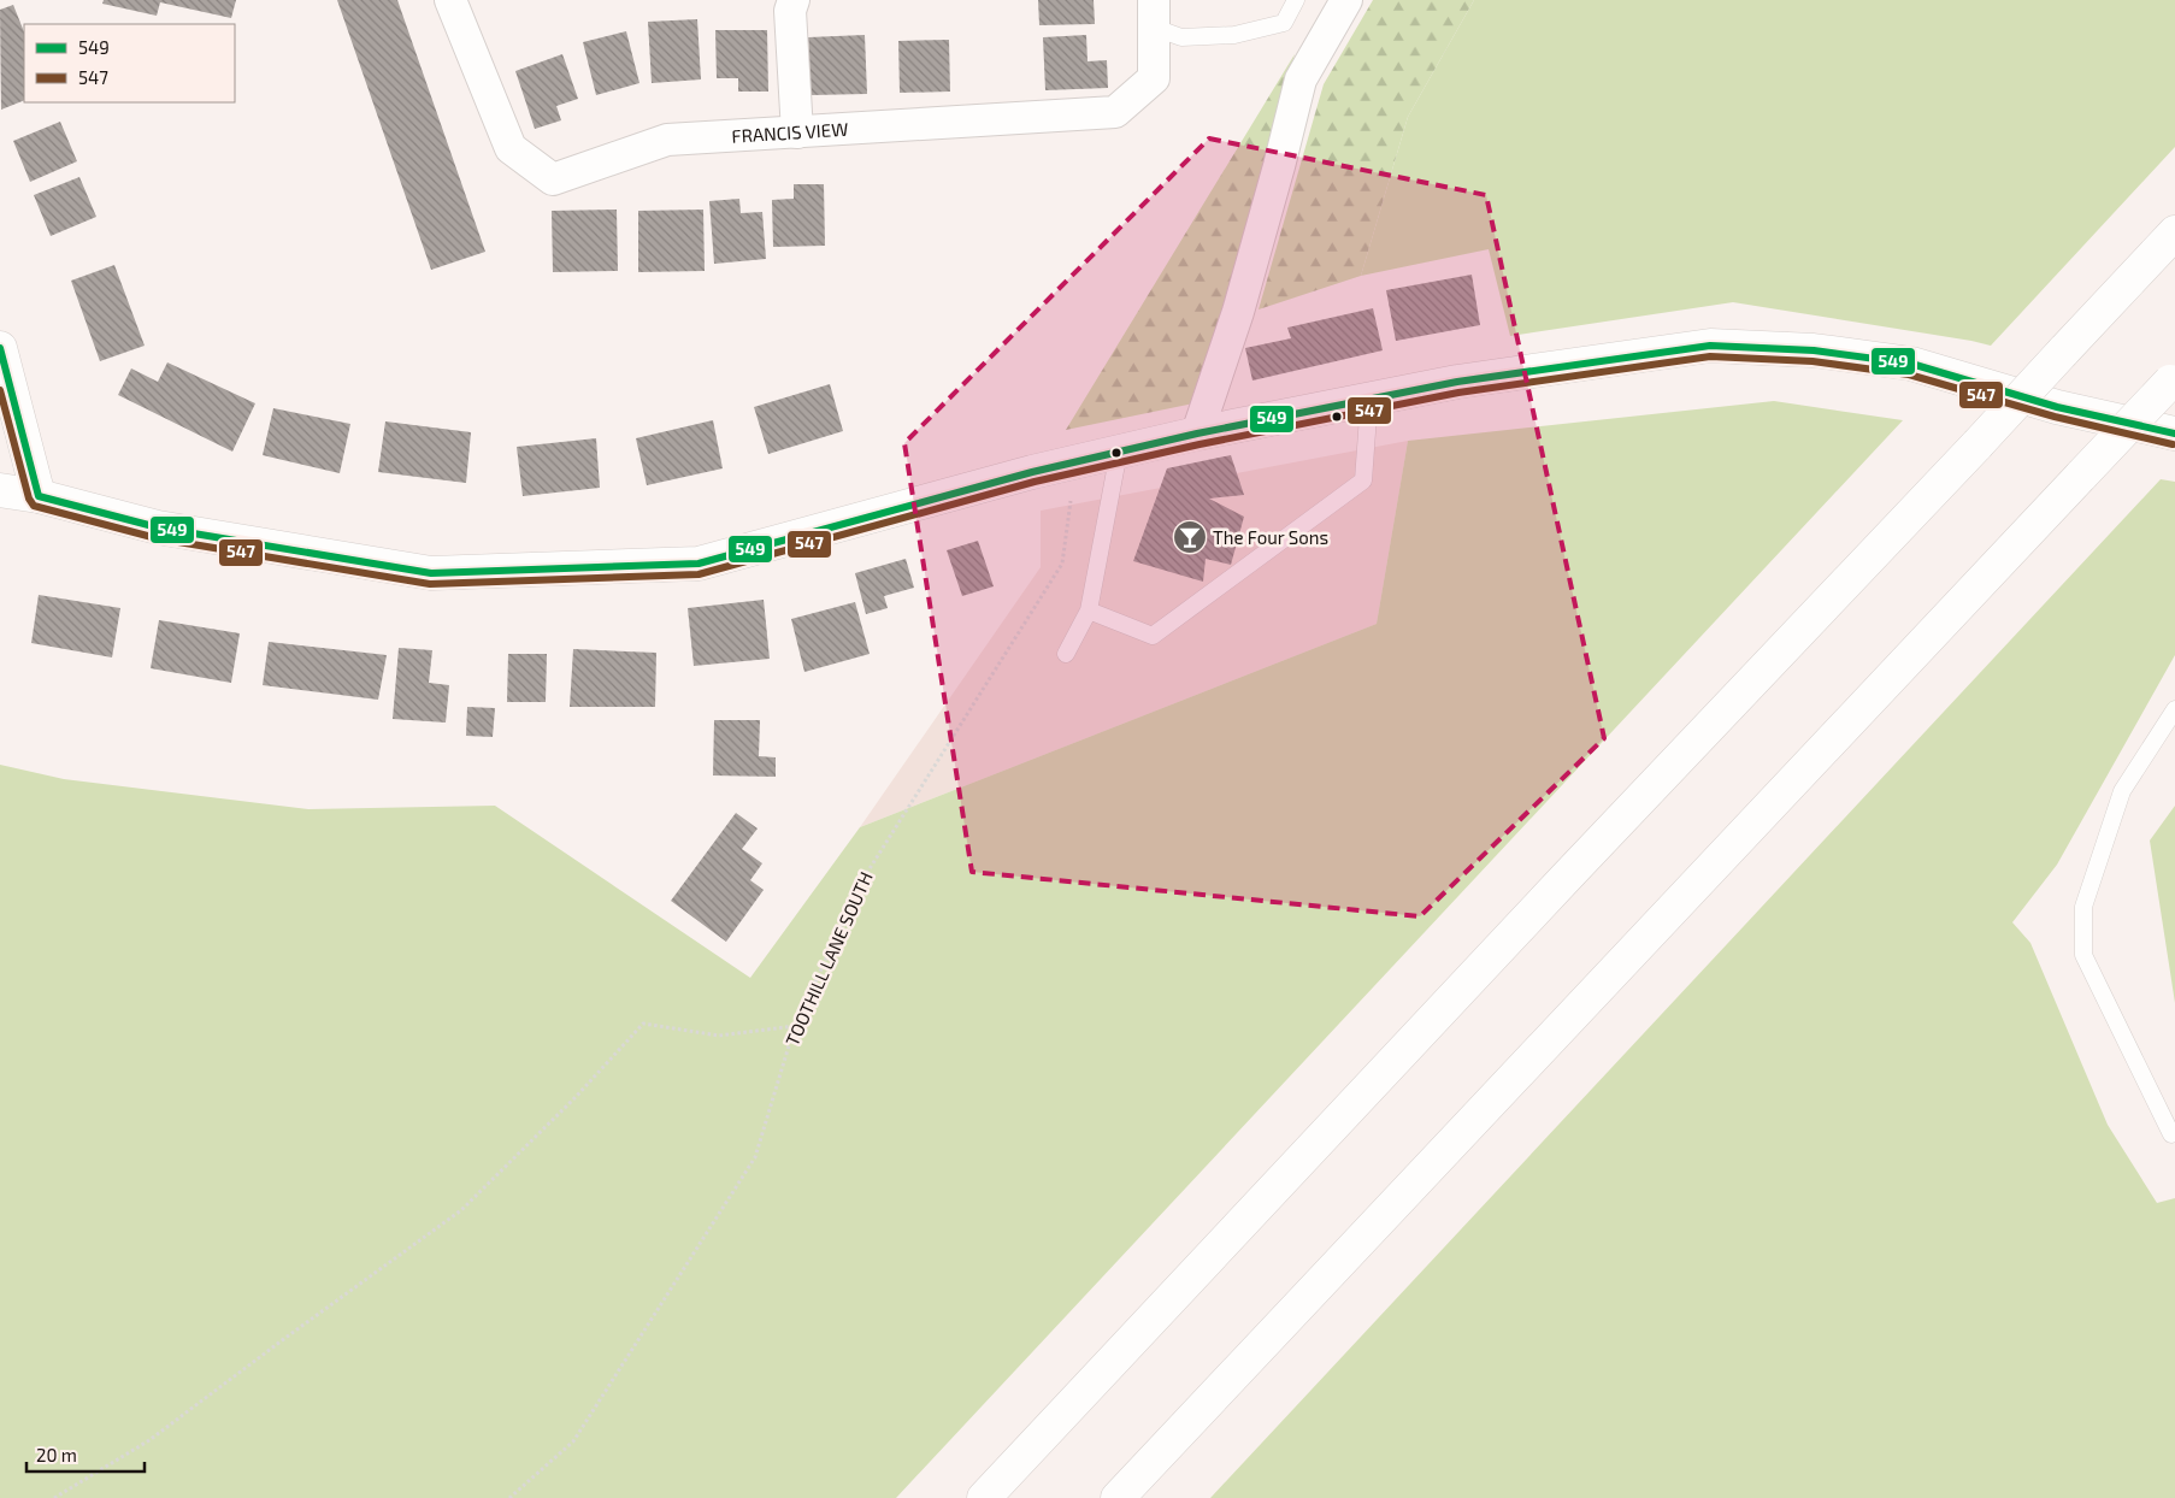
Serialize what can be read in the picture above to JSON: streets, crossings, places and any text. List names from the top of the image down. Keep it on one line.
{"streets":{"street":["FRANCIS VIEW"],"path":["TOOTHILL LANE SOUTH"]},"places":{"bar":["The Four Sons"]},"lines":["transit line 549","transit line 547"],"legend":["549","547"],"scale_bar":"20 m"}
